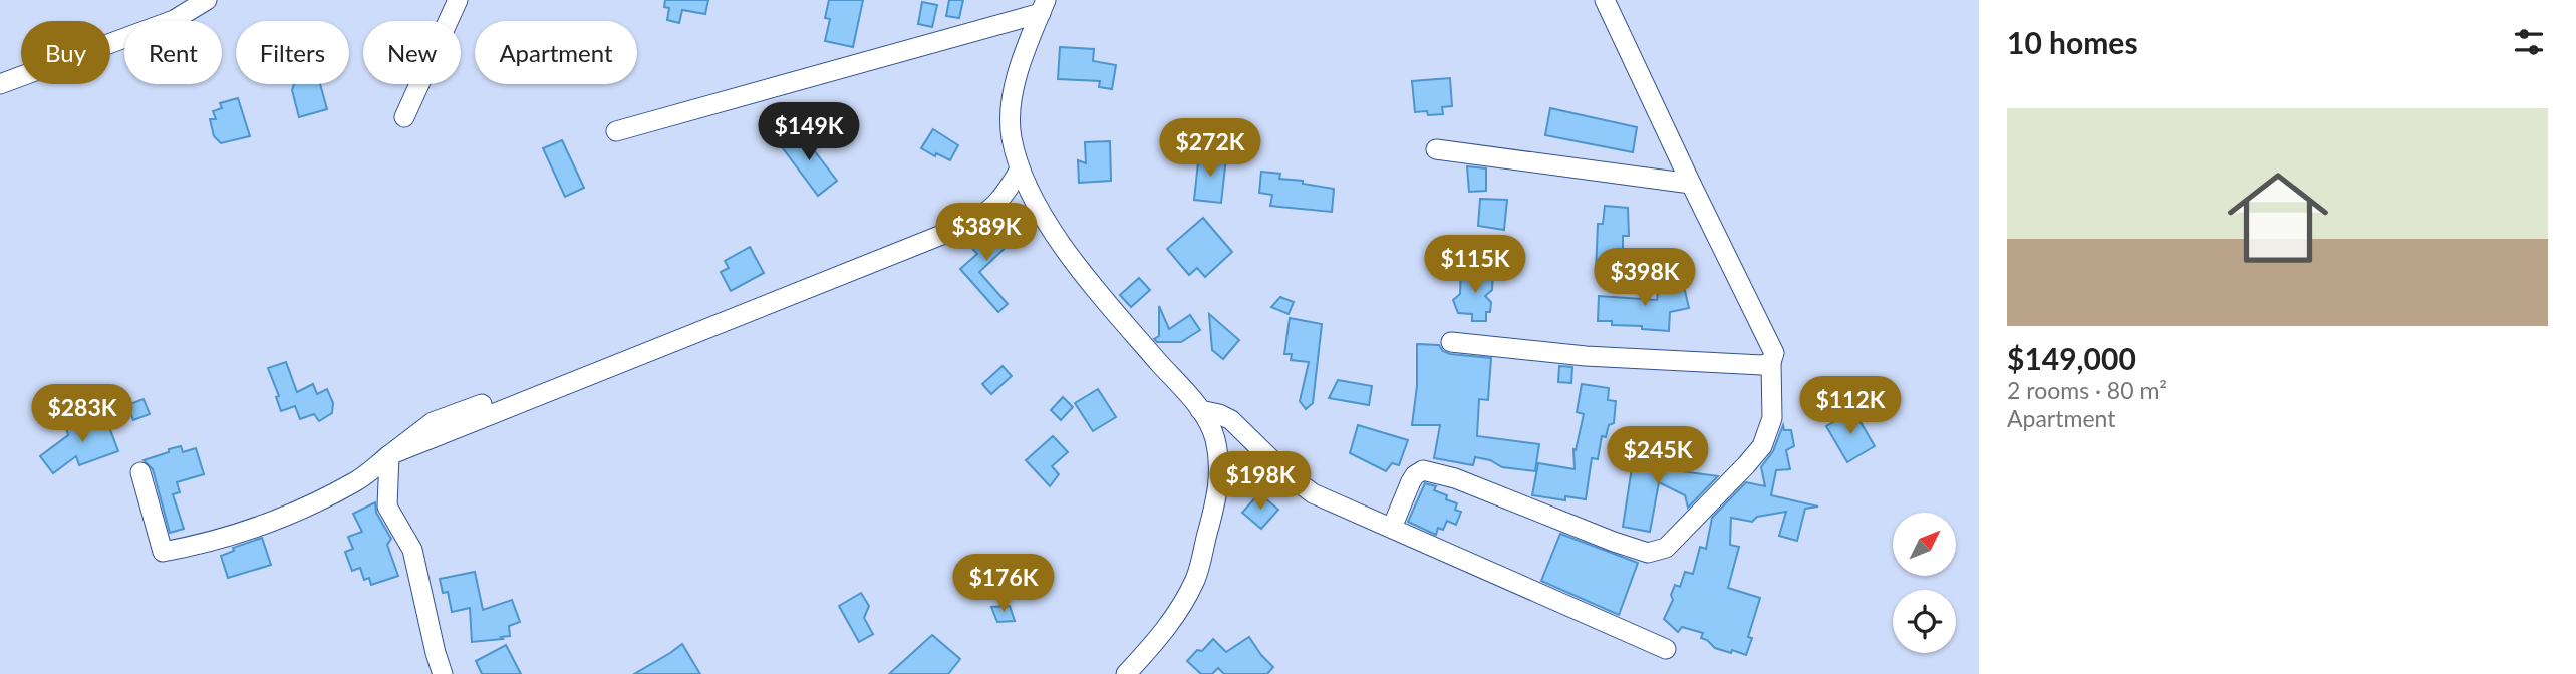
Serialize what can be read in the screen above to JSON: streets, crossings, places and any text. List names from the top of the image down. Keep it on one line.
{"north":"top right","page":{"heading":"10 homes","chip":["Buy","Rent","Filters","New","Apartment"],"list":[{"name":"$149,000","note":"2 rooms · 80 m² · Apartment"}],"price":["$149K","$272K","$389K","$115K","$398K","$112K","$283K","$245K","$198K","$176K"]}}
